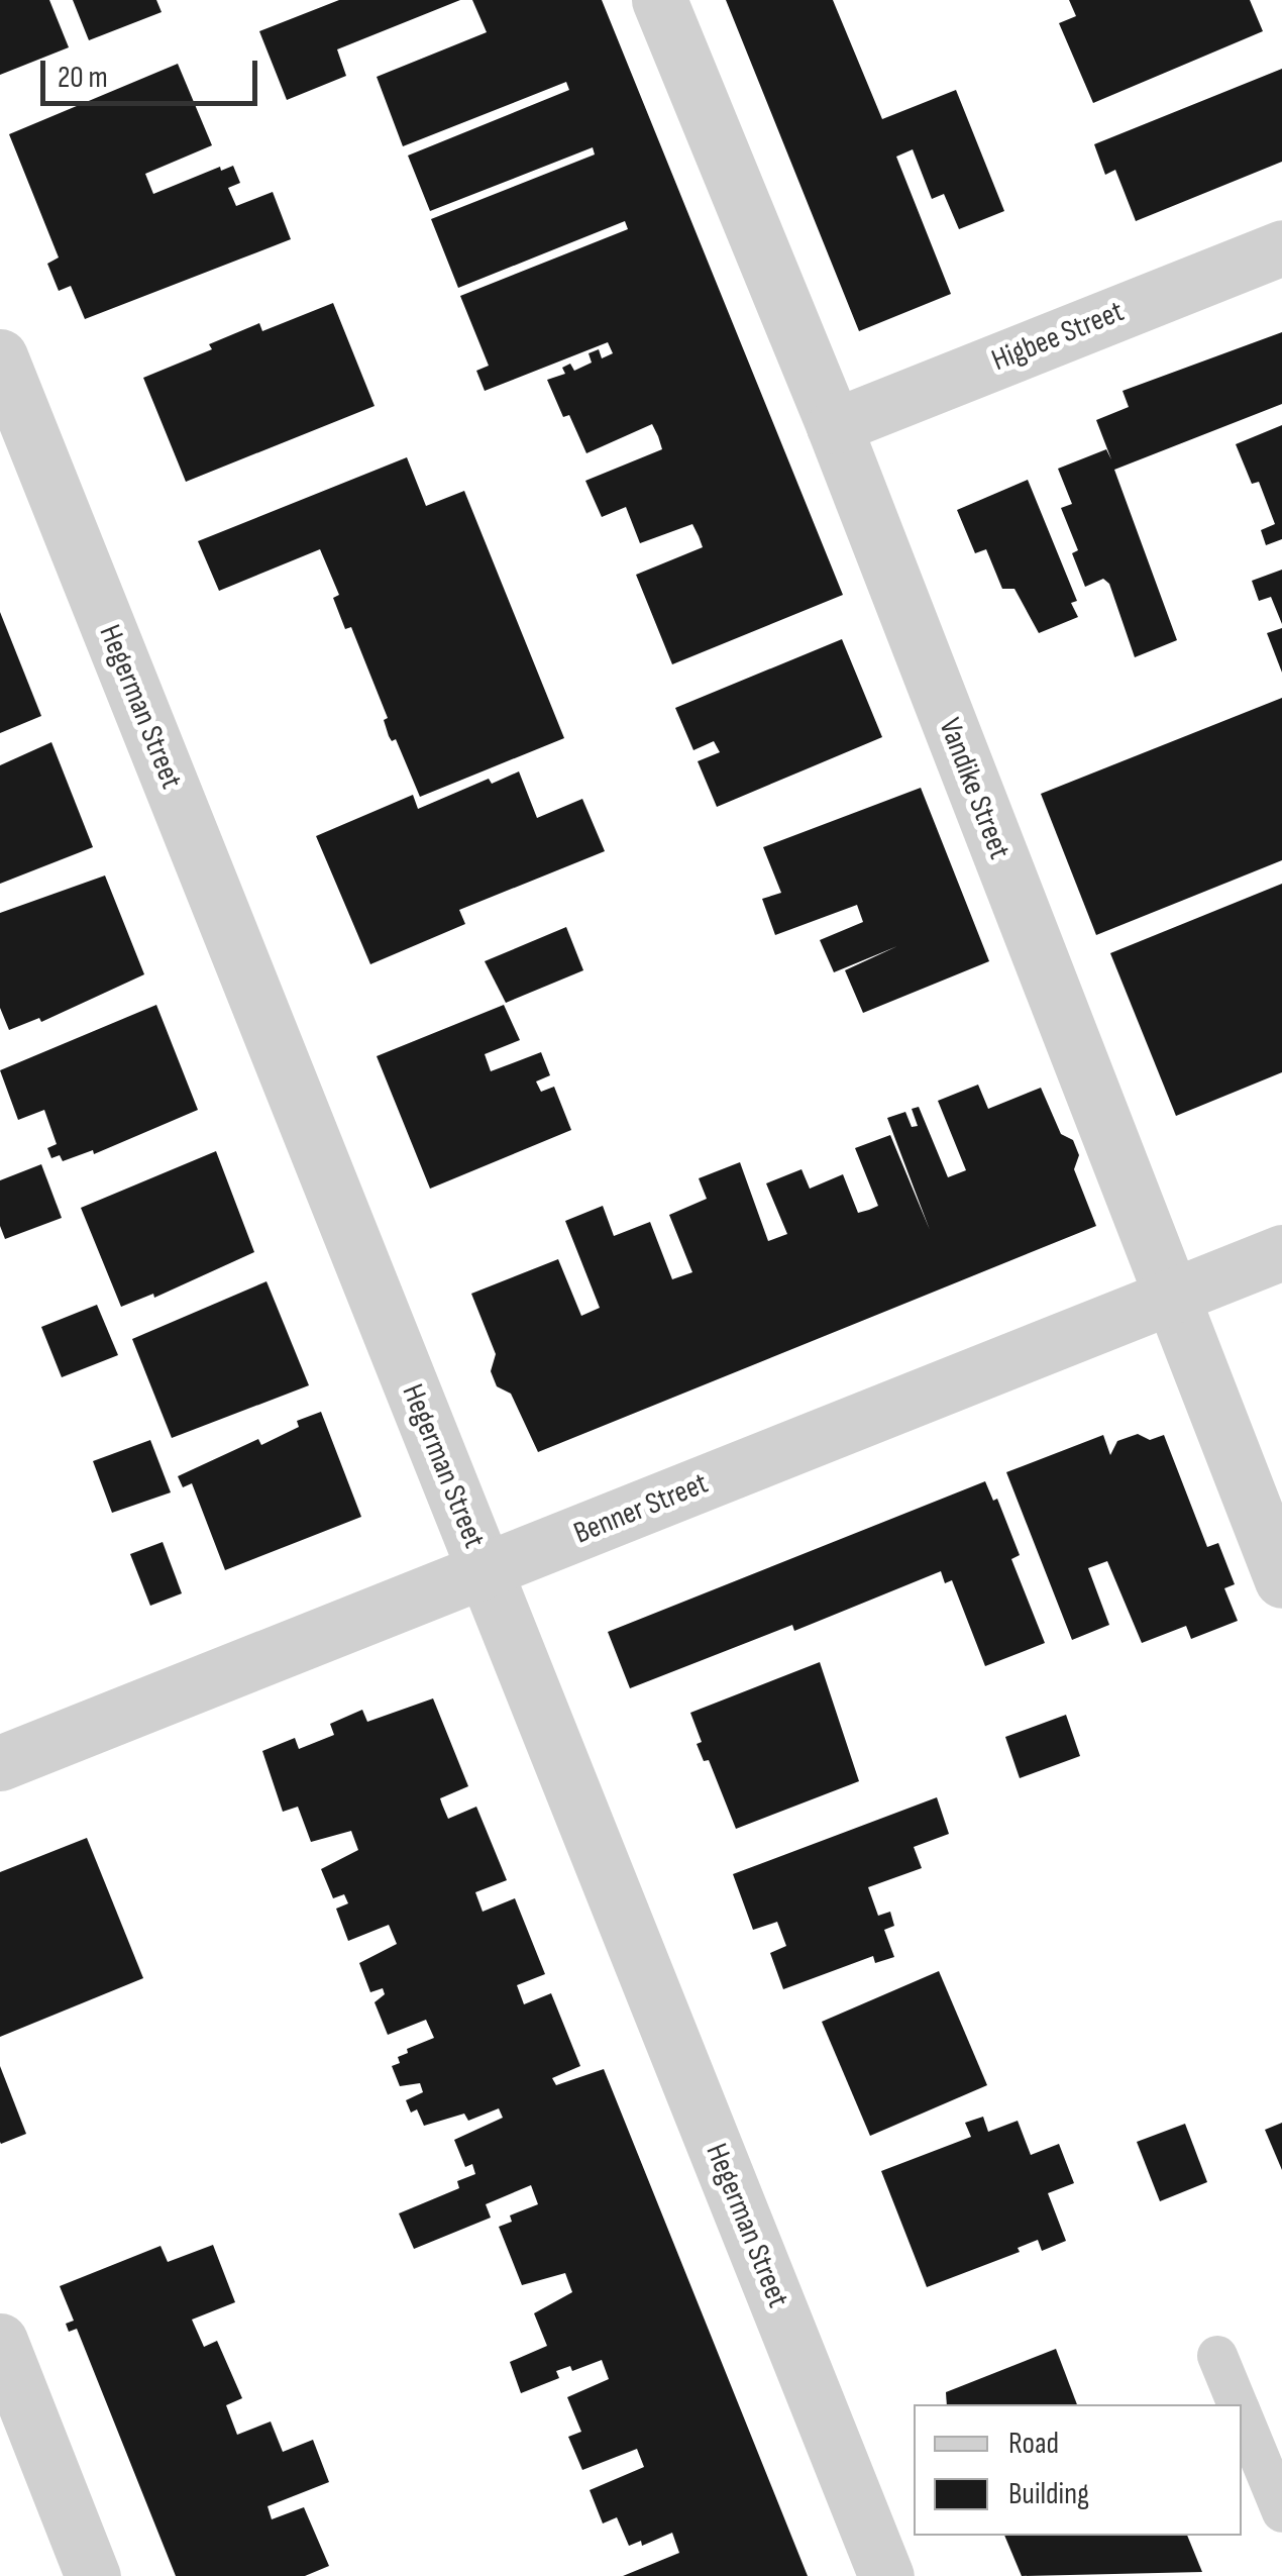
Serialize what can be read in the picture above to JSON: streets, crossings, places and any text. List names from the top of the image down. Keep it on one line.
{"streets":{"street":["Higbee Street","Hegerman Street","Vandike Street","Benner Street"]},"crossings":[["Higbee Street","Vandike Street"],["Hegerman Street","Benner Street"],["Vandike Street","Benner Street"]],"legend":["Road","Building"],"scale_bar":"20 m"}
